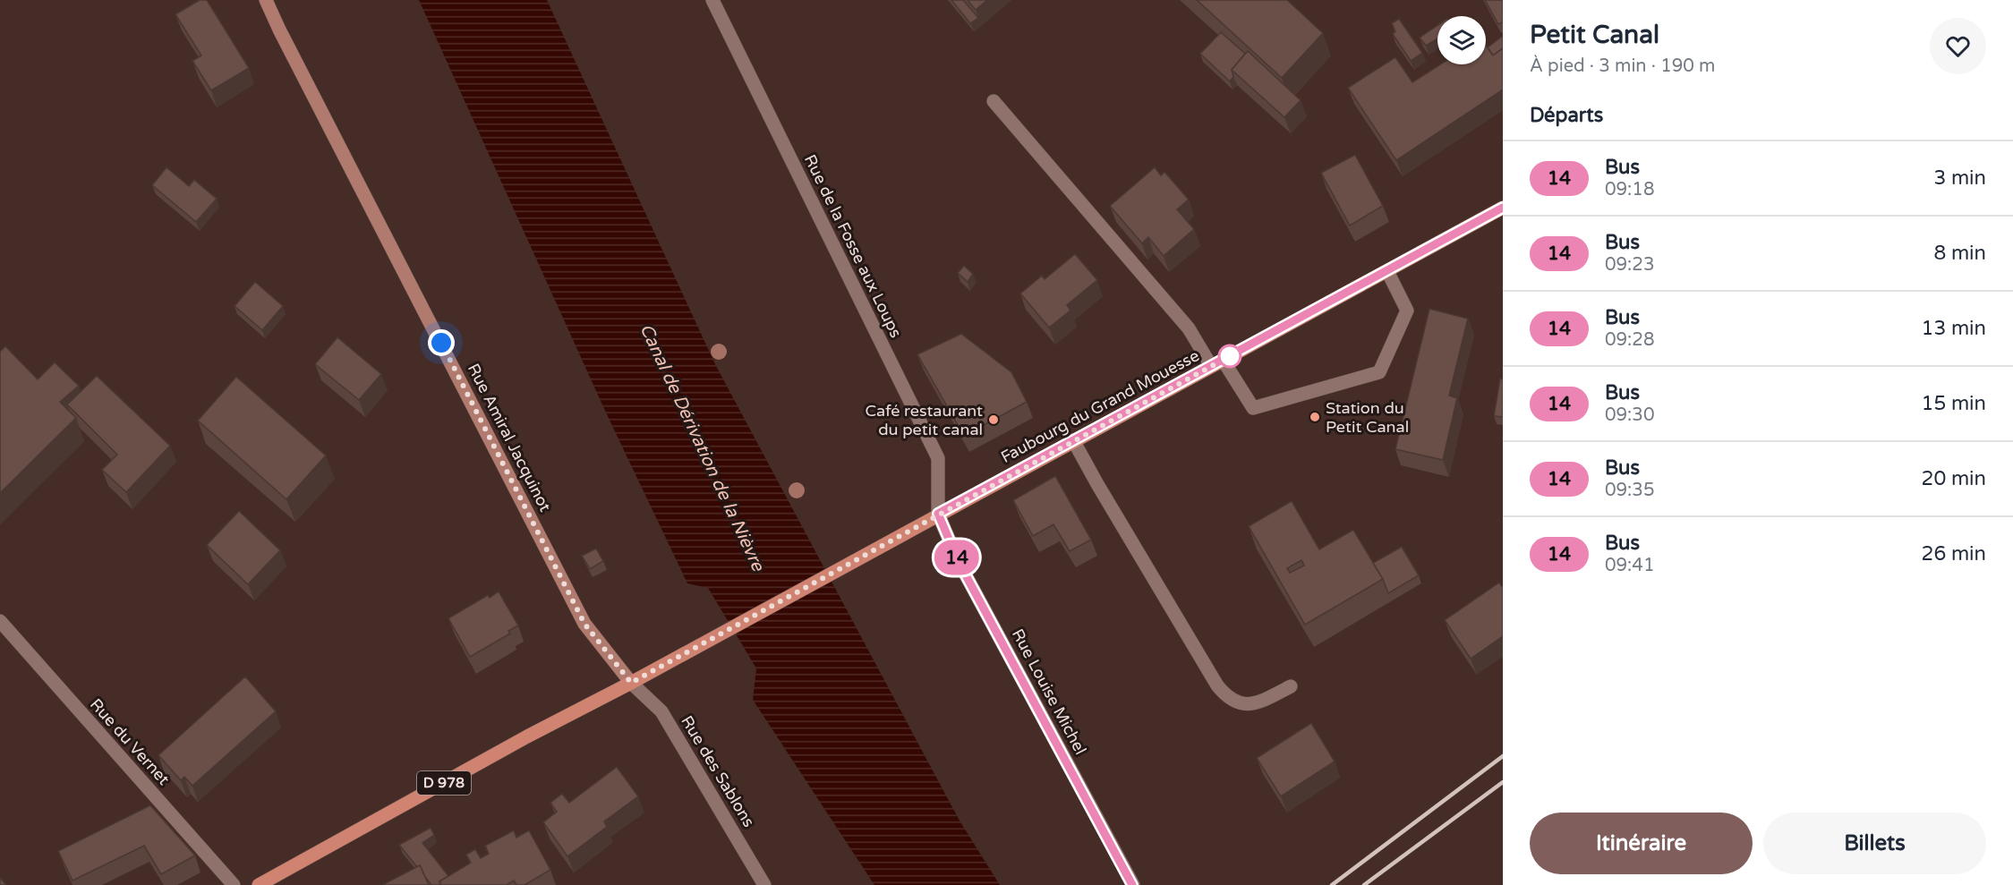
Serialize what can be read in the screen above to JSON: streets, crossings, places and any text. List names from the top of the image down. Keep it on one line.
{"streets":{"main road":["Faubourg du Grand Mouesse","Rue Amiral Jacquinot","D 978"],"street":["Rue de la Fosse aux Loups","Rue Louise Michel","Rue du Vernet","Rue des Sablons"]},"crossings":[["Rue de la Fosse aux Loups","Faubourg du Grand Mouesse"],["Rue de la Fosse aux Loups","Rue Louise Michel"],["Faubourg du Grand Mouesse","Rue Amiral Jacquinot"],["Faubourg du Grand Mouesse","Rue Louise Michel"],["Faubourg du Grand Mouesse","Rue des Sablons"],["Faubourg du Grand Mouesse","D 978"],["Rue Amiral Jacquinot","Rue des Sablons"],["Rue Amiral Jacquinot","D 978"],["Rue des Sablons","D 978"]],"water":["Canal de Dérivation de la Nièvre"],"places":["Station du Petit Canal","Café restaurant du petit canal"],"lines":["bus line 14"],"page":{"on_map":"14","heading":[["Petit Canal","À pied · 3 min · 190 m"],"Départs"],"list":[{"mark":"14","name":"Bus","note":"09:18","value":"3 min"},{"mark":"14","name":"Bus","note":"09:23","value":"8 min"},{"mark":"14","name":"Bus","note":"09:28","value":"13 min"},{"mark":"14","name":"Bus","note":"09:30","value":"15 min"},{"mark":"14","name":"Bus","note":"09:35","value":"20 min"},{"mark":"14","name":"Bus","note":"09:41","value":"26 min"}],"buttons":["Itinéraire","Billets"]}}
